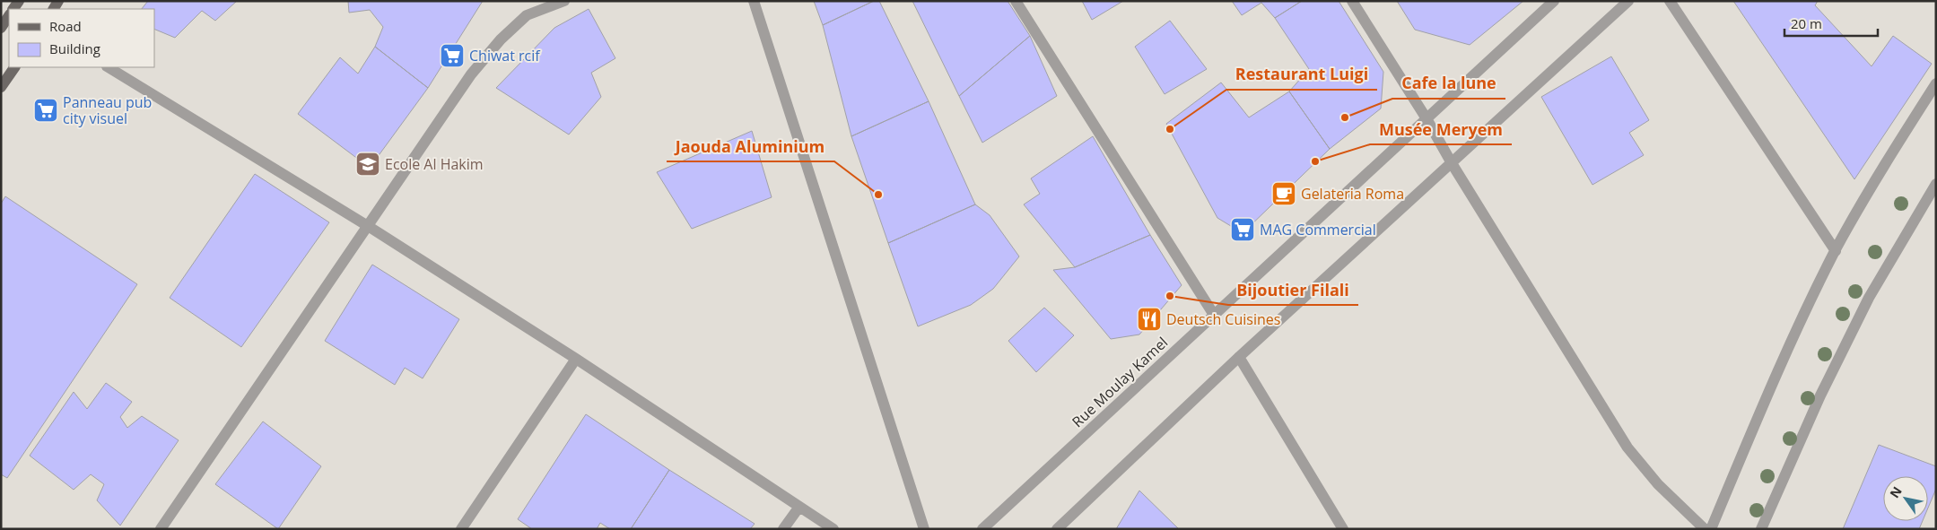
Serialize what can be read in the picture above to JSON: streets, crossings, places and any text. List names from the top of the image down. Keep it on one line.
{"streets":{"street":["Rue Moulay Kamel"]},"places":{"supermarket":["Chiwat rcif","Panneau pub city visuel","MAG Commercial"],"other":["Cafe la lune","Restaurant Luigi","Musée Meryem","Jaouda Aluminium","Bijoutier Filali"],"school or university":["Ecole Al Hakim"],"cafe":["Gelateria Roma"],"restaurant":["Deutsch Cuisines"]},"legend":["Road","Building"],"scale_bar":"20 m","north":"top left"}
